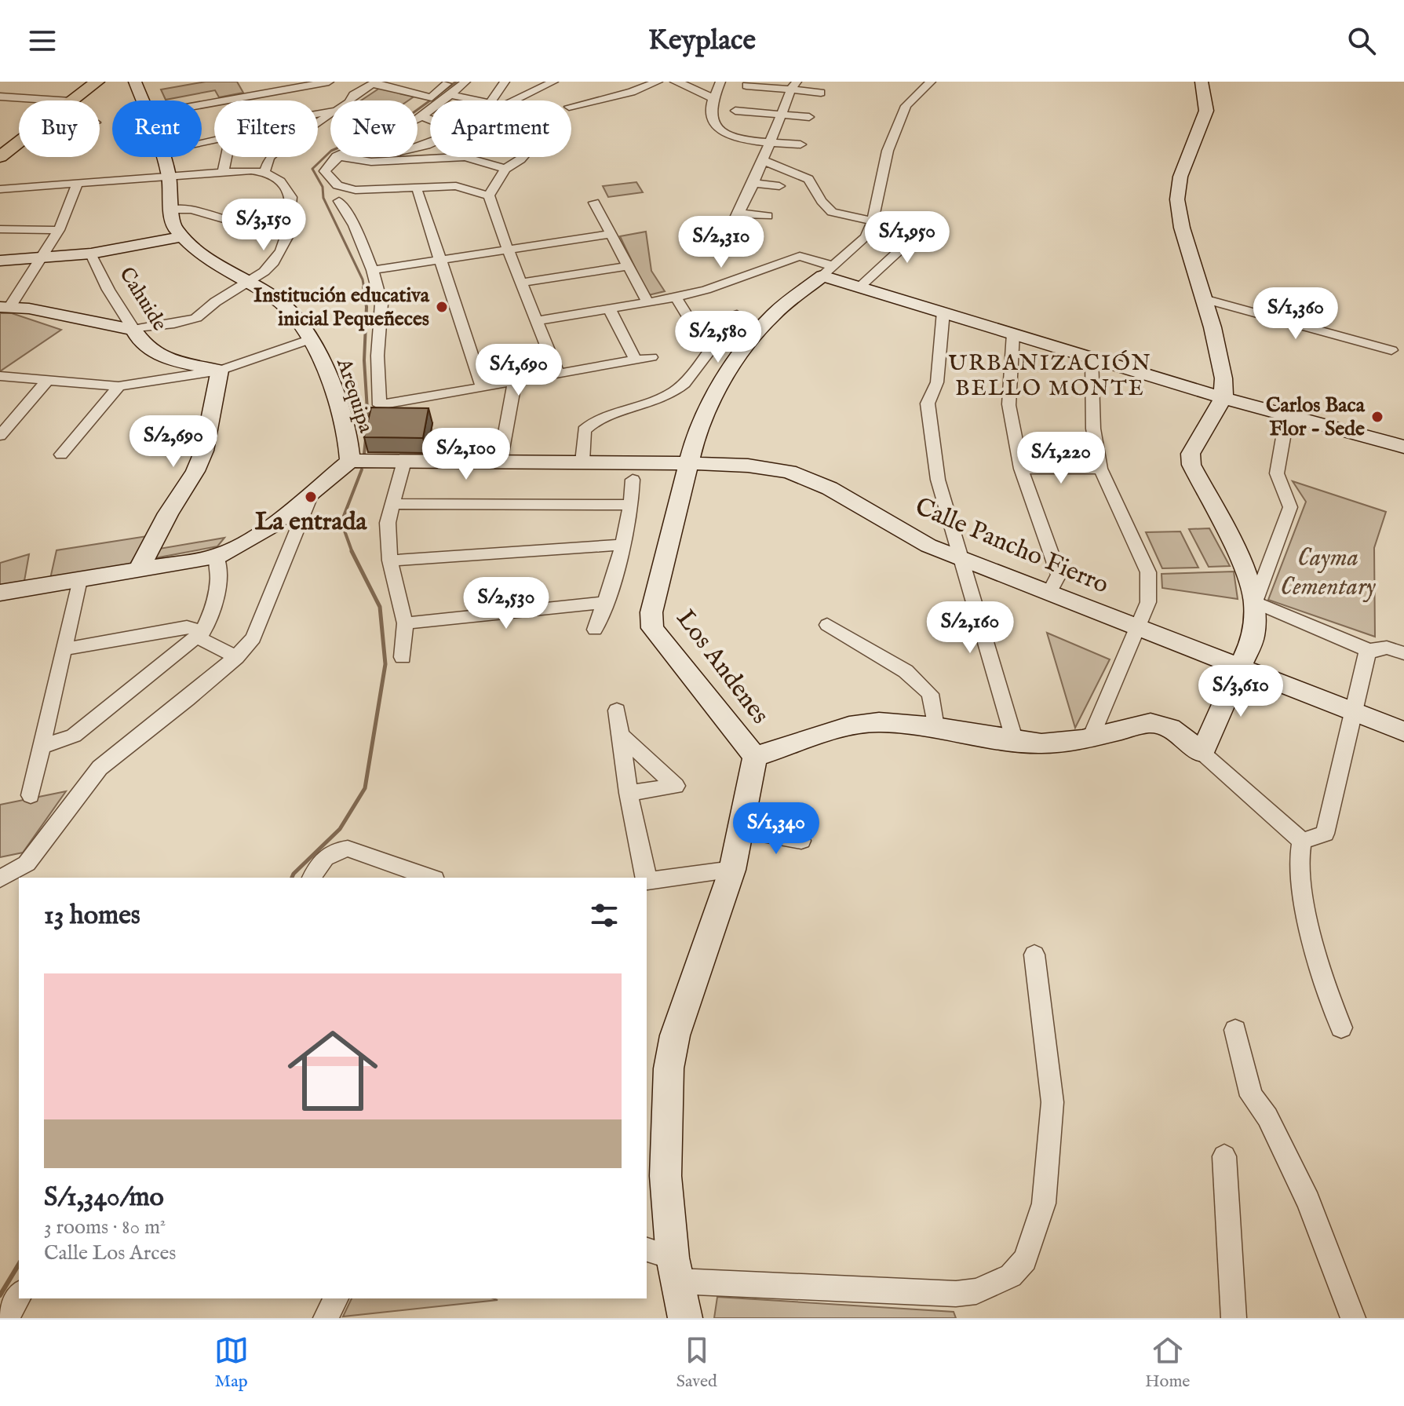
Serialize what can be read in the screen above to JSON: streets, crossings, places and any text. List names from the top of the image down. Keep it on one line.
{"streets":{"street":["Cahuide","Arequipa","Calle Pancho Fierro","Los Andenes"]},"crossings":[["Arequipa","Calle Pancho Fierro"],["Calle Pancho Fierro","Los Andenes"]],"districts":["URBANIZACIÓN BELLO MONTE"],"parks":["Cayma Cementary"],"places":["Institución educativa inicial Pequeñeces","Carlos Baca Flor - Sede","La entrada"],"page":{"header":"Keyplace","chip":["Buy","Rent","Filters","New","Apartment"],"price":["S/3,150","S/1,950","S/2,310","S/1,360","S/2,580","S/1,690","S/2,690","S/2,100","S/1,220","S/2,530","S/2,160","S/3,610","S/1,340"],"heading":"13 homes","list":[{"name":"S/1,340/mo","note":"3 rooms · 80 m² · Calle Los Arces"}],"tabs":["Map","Saved","Home"]}}
